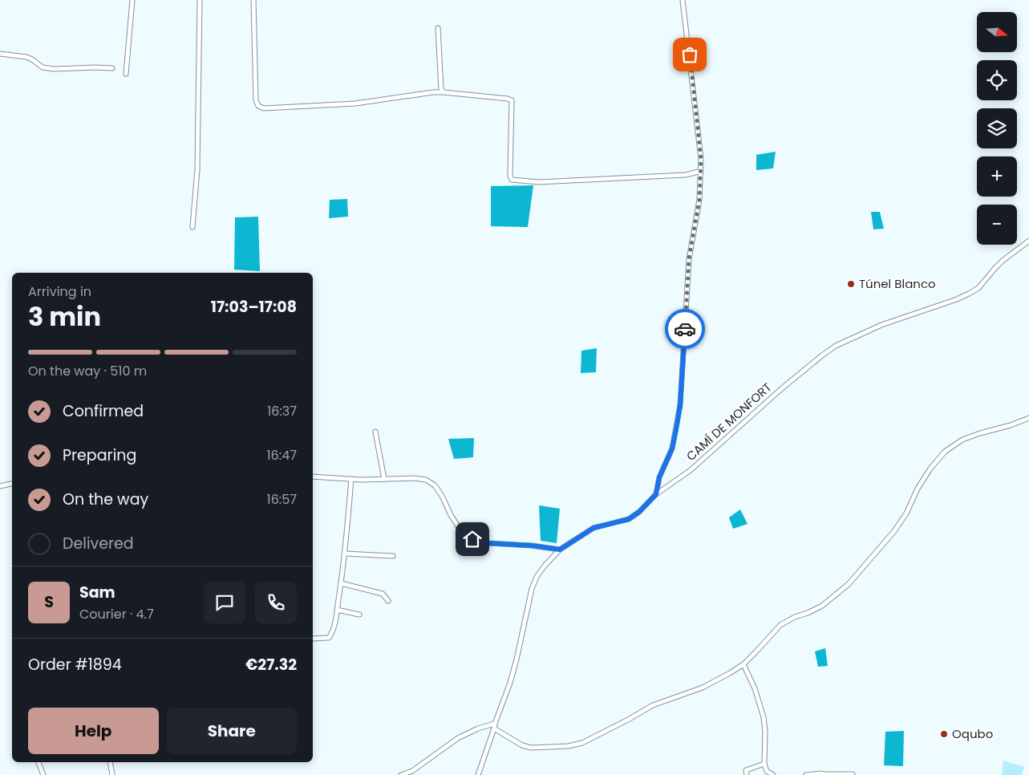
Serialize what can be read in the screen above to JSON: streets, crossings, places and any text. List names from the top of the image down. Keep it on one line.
{"streets":{"street":["CAMÍ DE MONFORT"]},"places":["Túnel Blanco","Oqubo"],"north":"right","page":{"map_buttons":["+","−"],"heading":["3 min","Arriving in","17:03–17:08"],"panel":["Sam","Courier · 4.7","Order #1894","€27.32"],"bar":"On the way · 510 m","list":[["Confirmed","16:37"],["Preparing","16:47"],["On the way","16:57"],"Delivered"],"round":"S","buttons":["Help","Share"]}}
